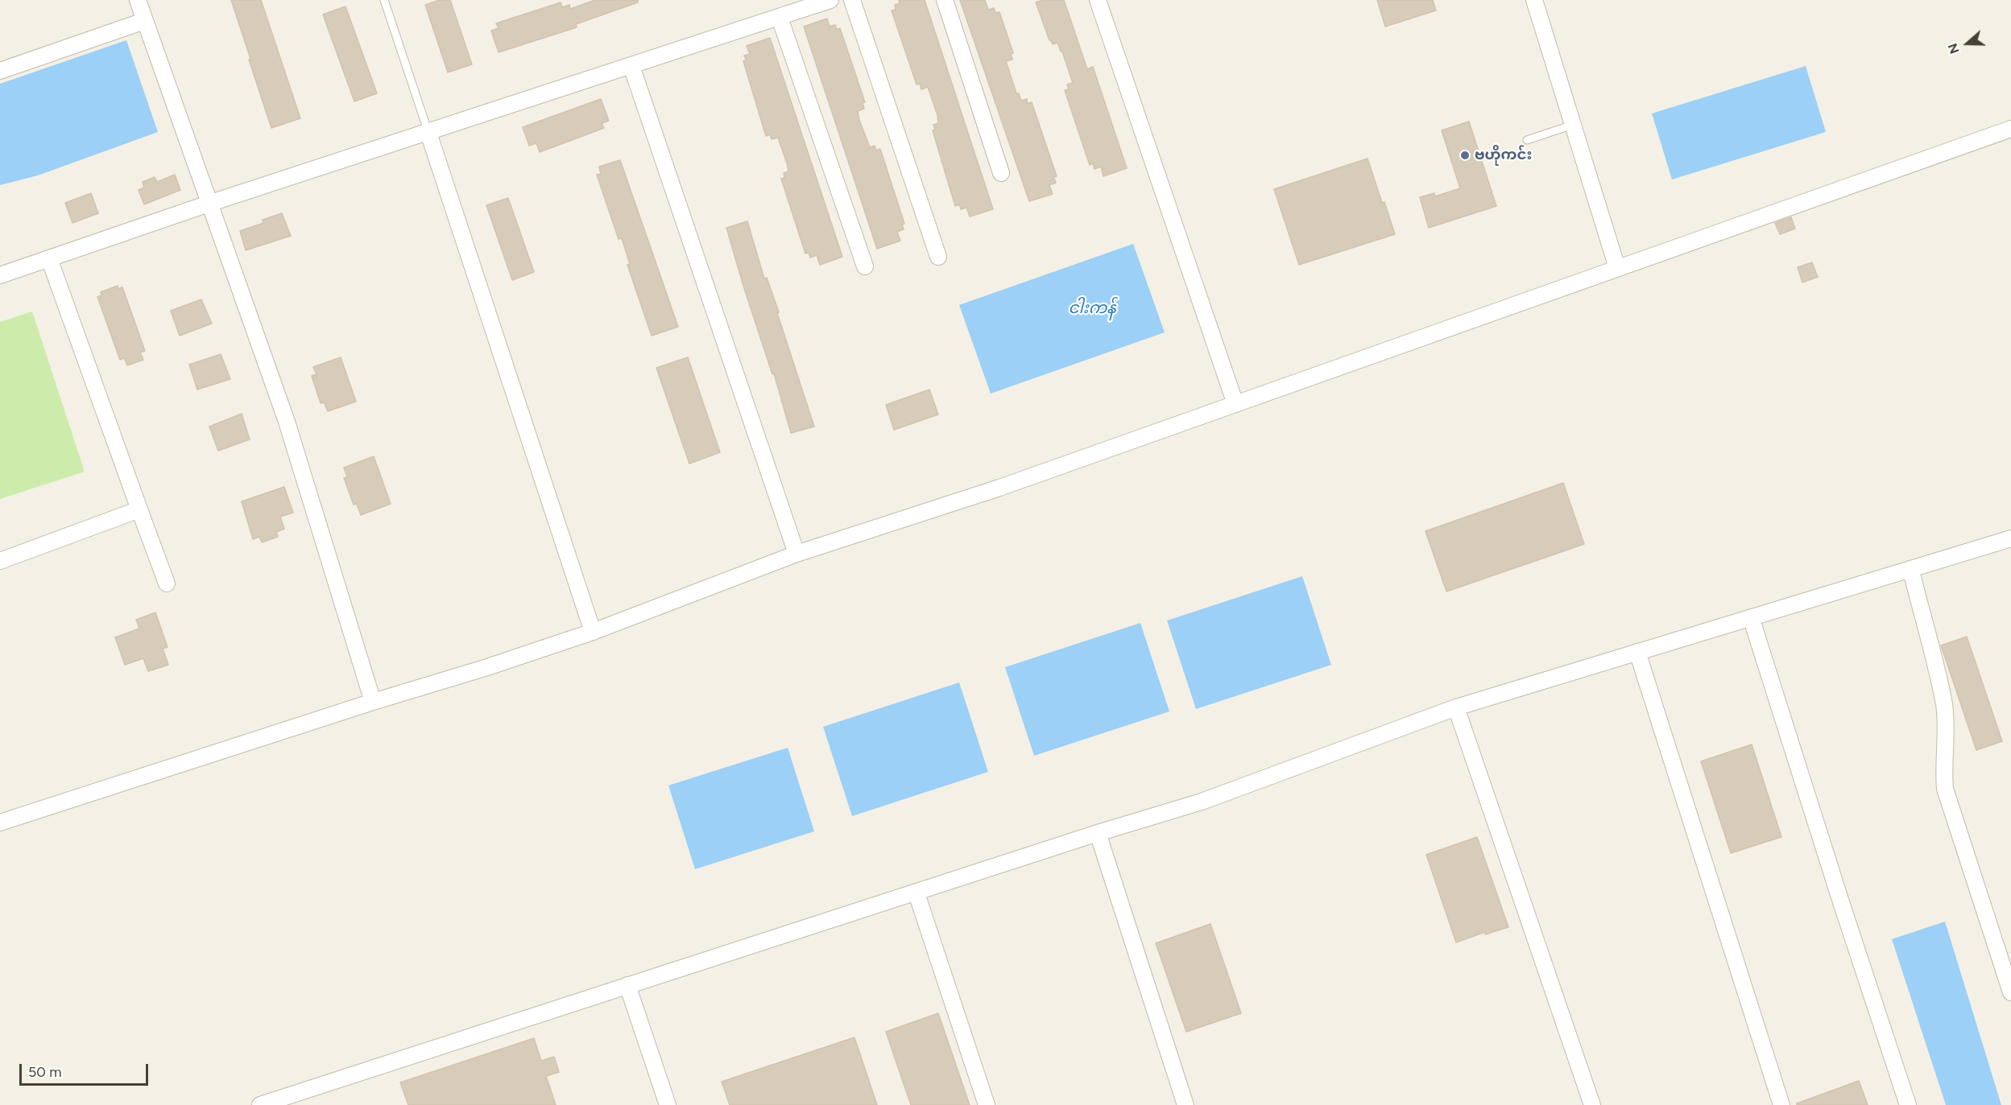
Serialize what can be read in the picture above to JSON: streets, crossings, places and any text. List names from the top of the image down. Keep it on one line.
{"water":["ငါးကန်"],"places":["ဗဟိုကင်း"],"scale_bar":"50 m","north":"left"}
